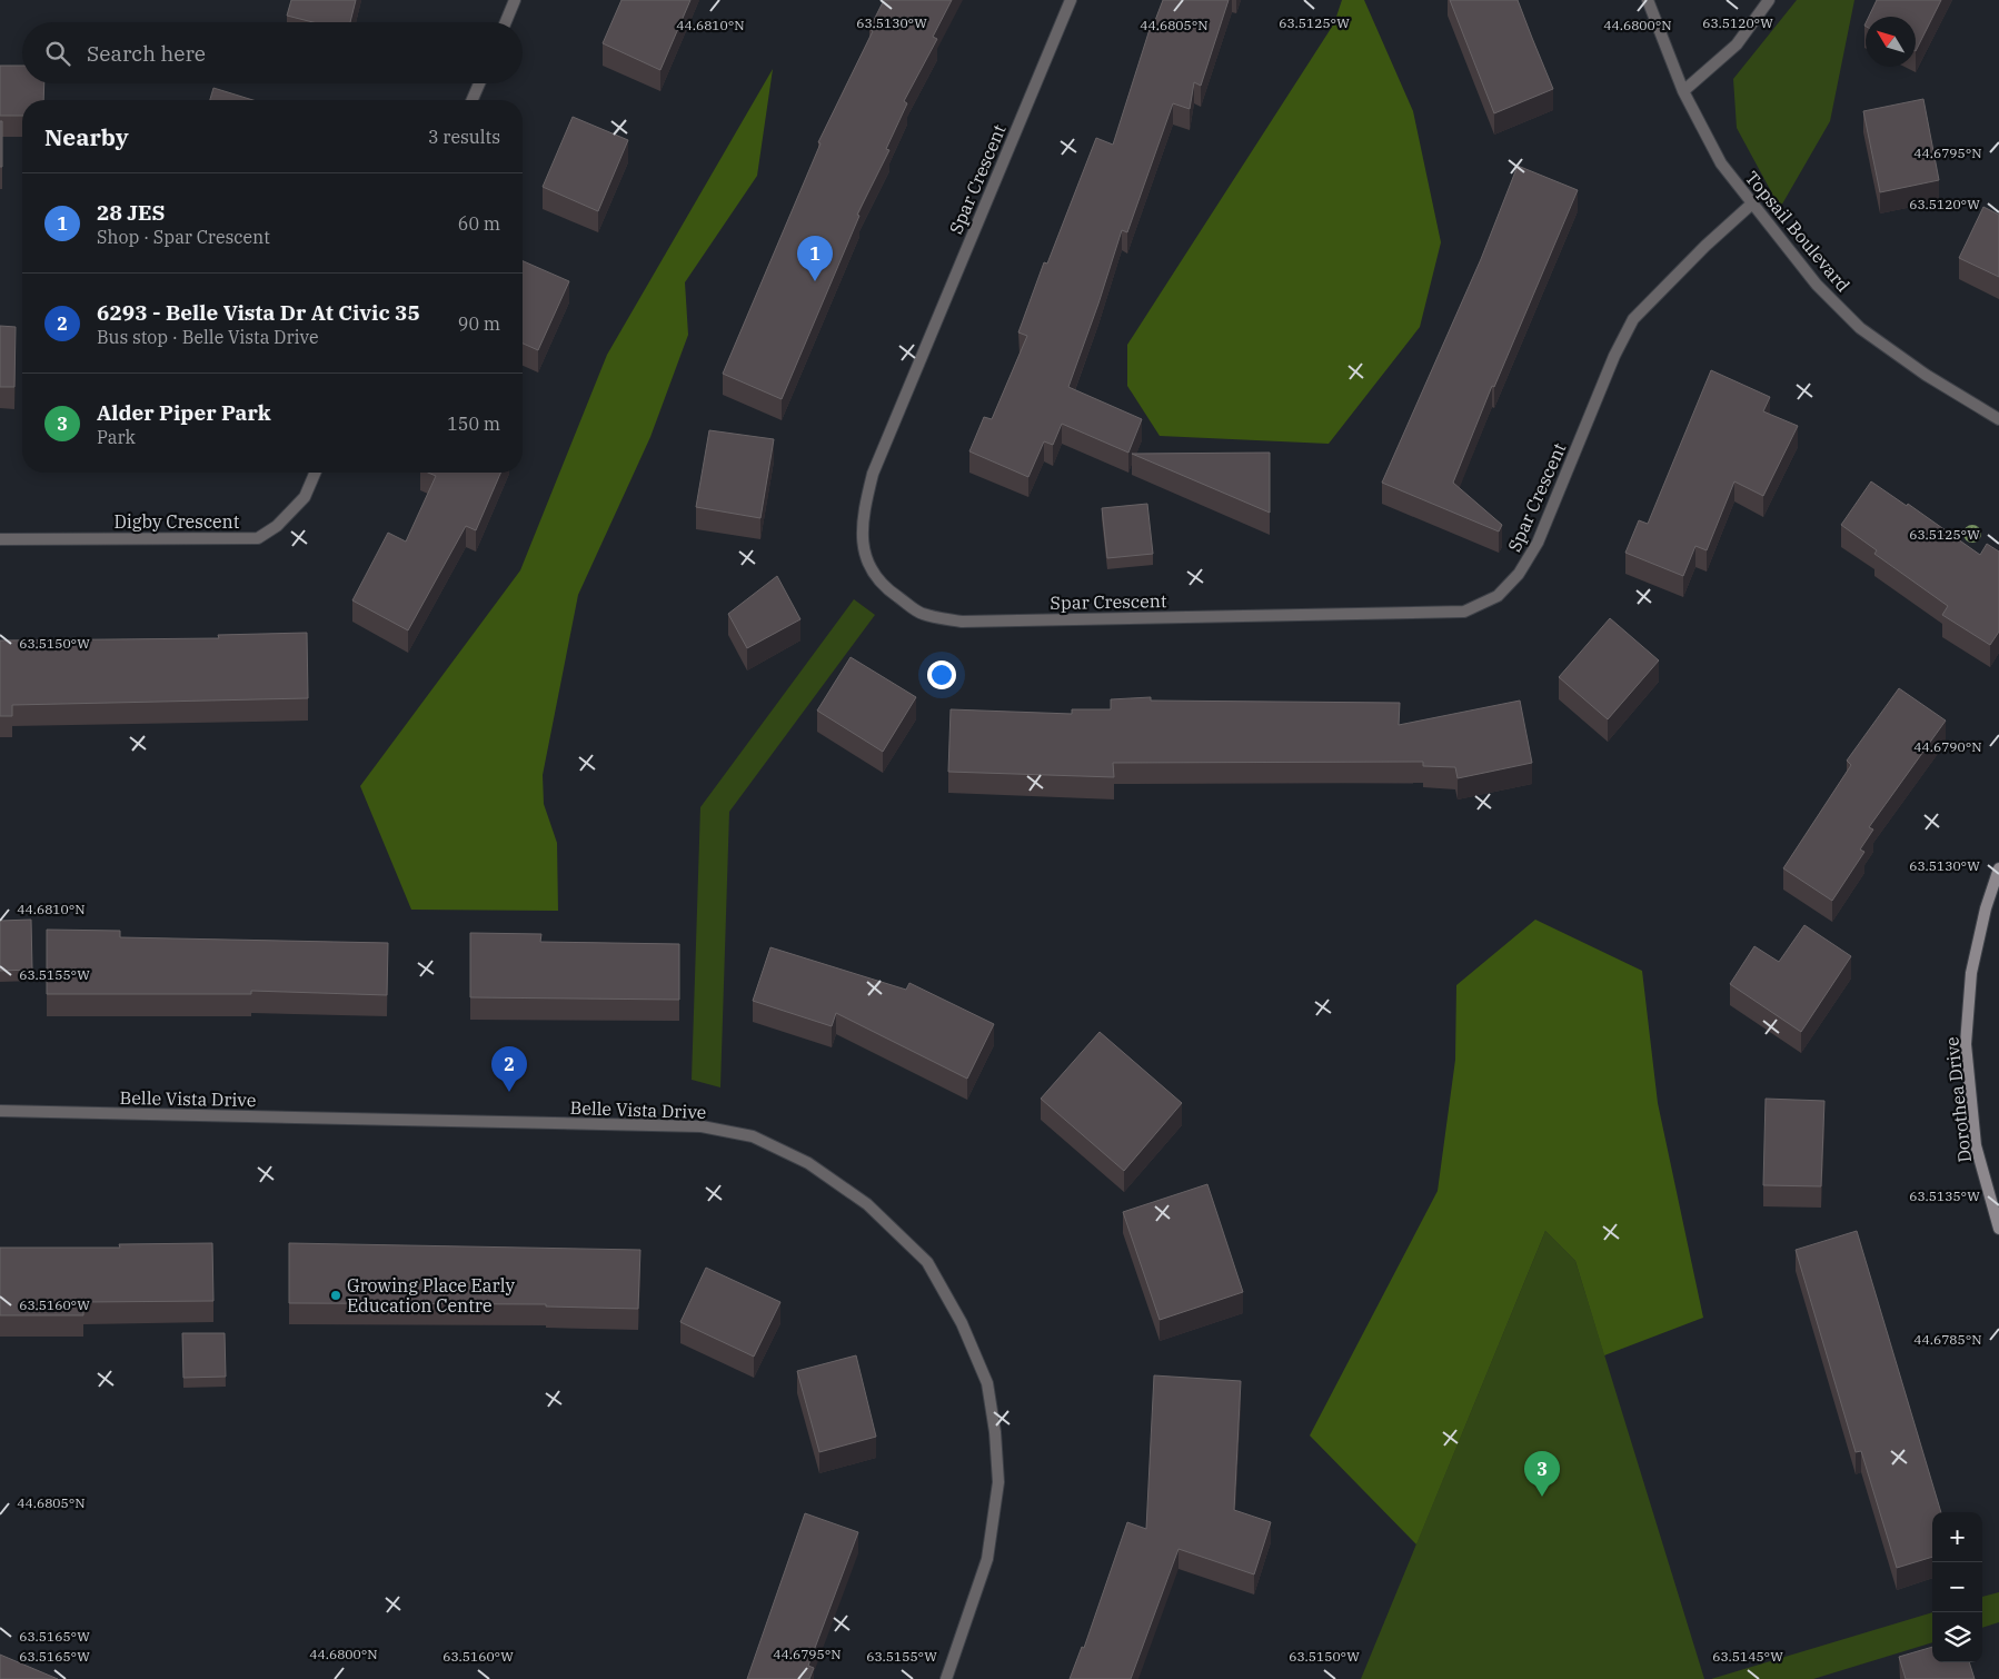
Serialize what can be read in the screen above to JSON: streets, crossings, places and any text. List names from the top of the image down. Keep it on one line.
{"streets":{"street":["Spar Crescent","Topsail Boulevard","Digby Crescent","Belle Vista Drive","Dorothea Drive"]},"crossings":[["Spar Crescent","Topsail Boulevard"]],"places":["Growing Place Early Education Centre"],"north":"top left","page":{"search":"Search here","heading":["Nearby","3 results"],"list":[{"mark":"1","name":"28 JES","note":"Shop · Spar Crescent","value":"60 m"},{"mark":"2","name":"6293 - Belle Vista Dr At Civic 35","note":"Bus stop · Belle Vista Drive","value":"90 m"},{"mark":"3","name":"Alder Piper Park","note":"Park","value":"150 m"}],"pins":["1","2","3"],"map_buttons":["+","−"]},"coordinates":["63.5130°W","63.5125°W","63.5120°W","44.6810°N","44.6805°N","44.6800°N","44.6795°N","63.5150°W","44.6790°N","63.5155°W","63.5135°W","63.5160°W","44.6785°N","63.5165°W","63.5145°W"]}
